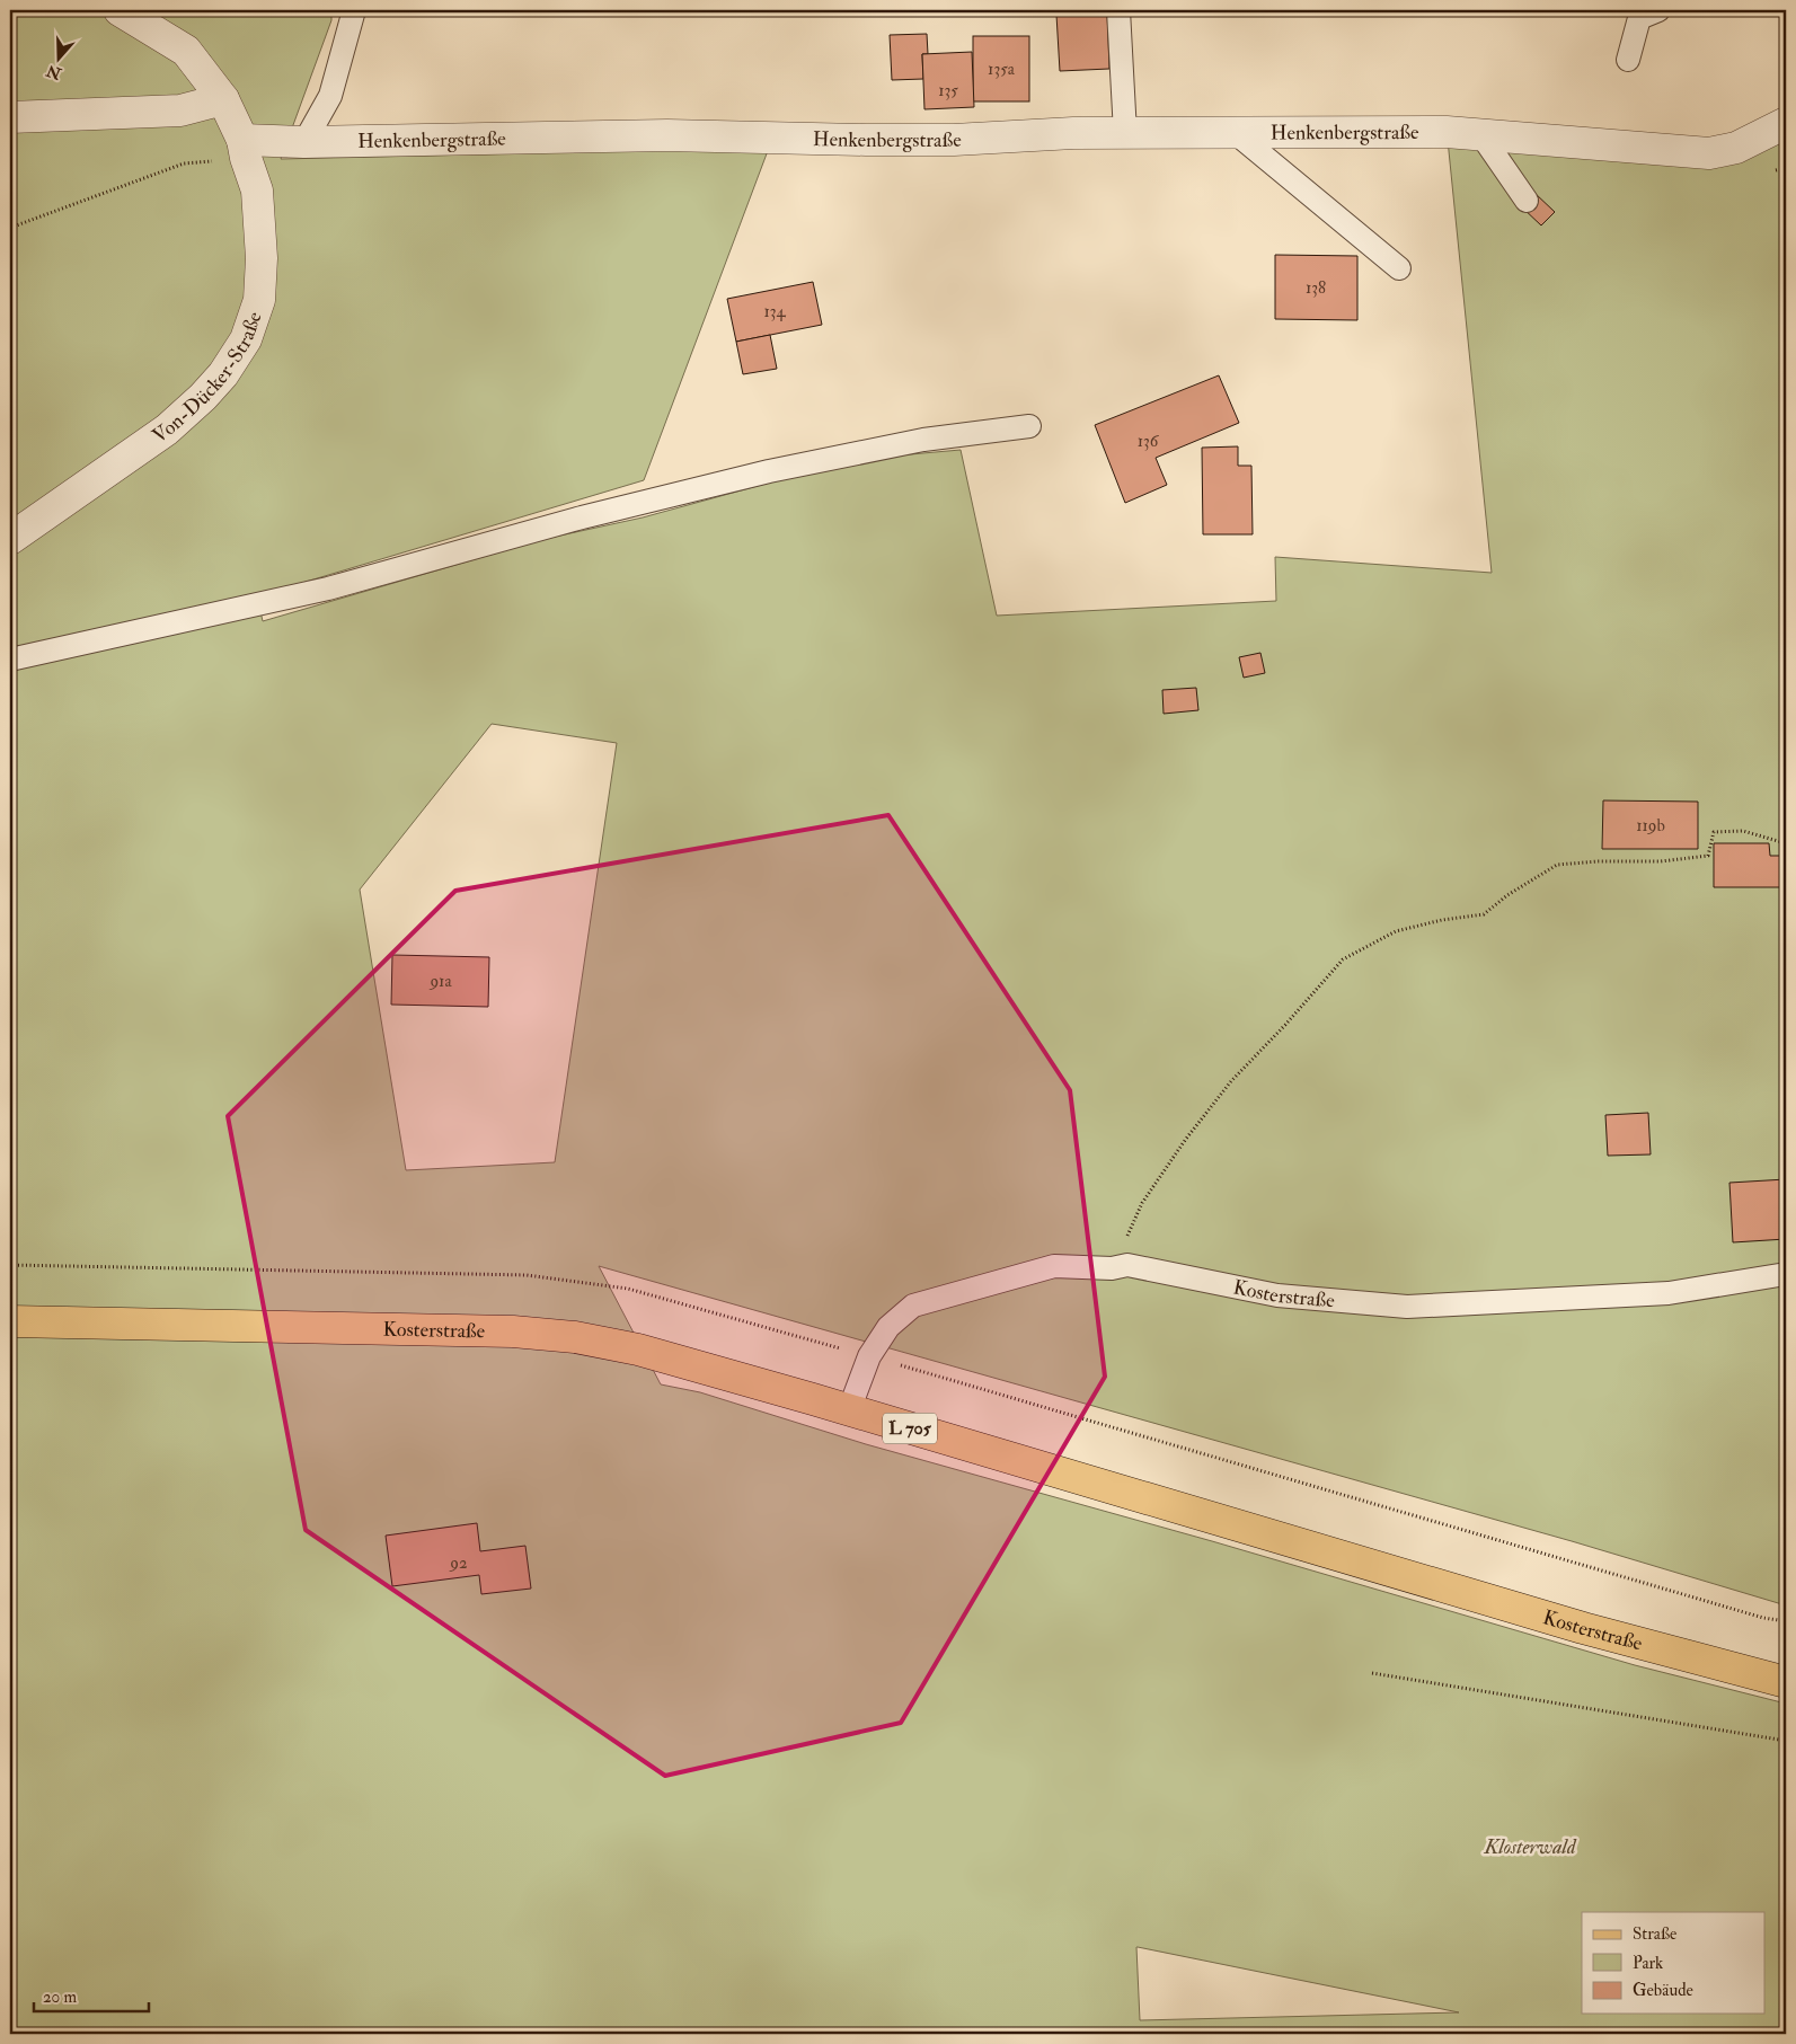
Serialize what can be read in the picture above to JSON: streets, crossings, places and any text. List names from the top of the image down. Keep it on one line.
{"streets":{"main road":["Kosterstraße","L 705"],"street":["Henkenbergstraße","Von-Dücker-Straße"]},"crossings":[["Henkenbergstraße","Von-Dücker-Straße"]],"parks":["Klosterwald"],"house_numbers":["135a","135","138","134","136","119b","91a","92"],"legend":["Straße","Park","Gebäude"],"scale_bar":"20 m","north":"bottom"}
